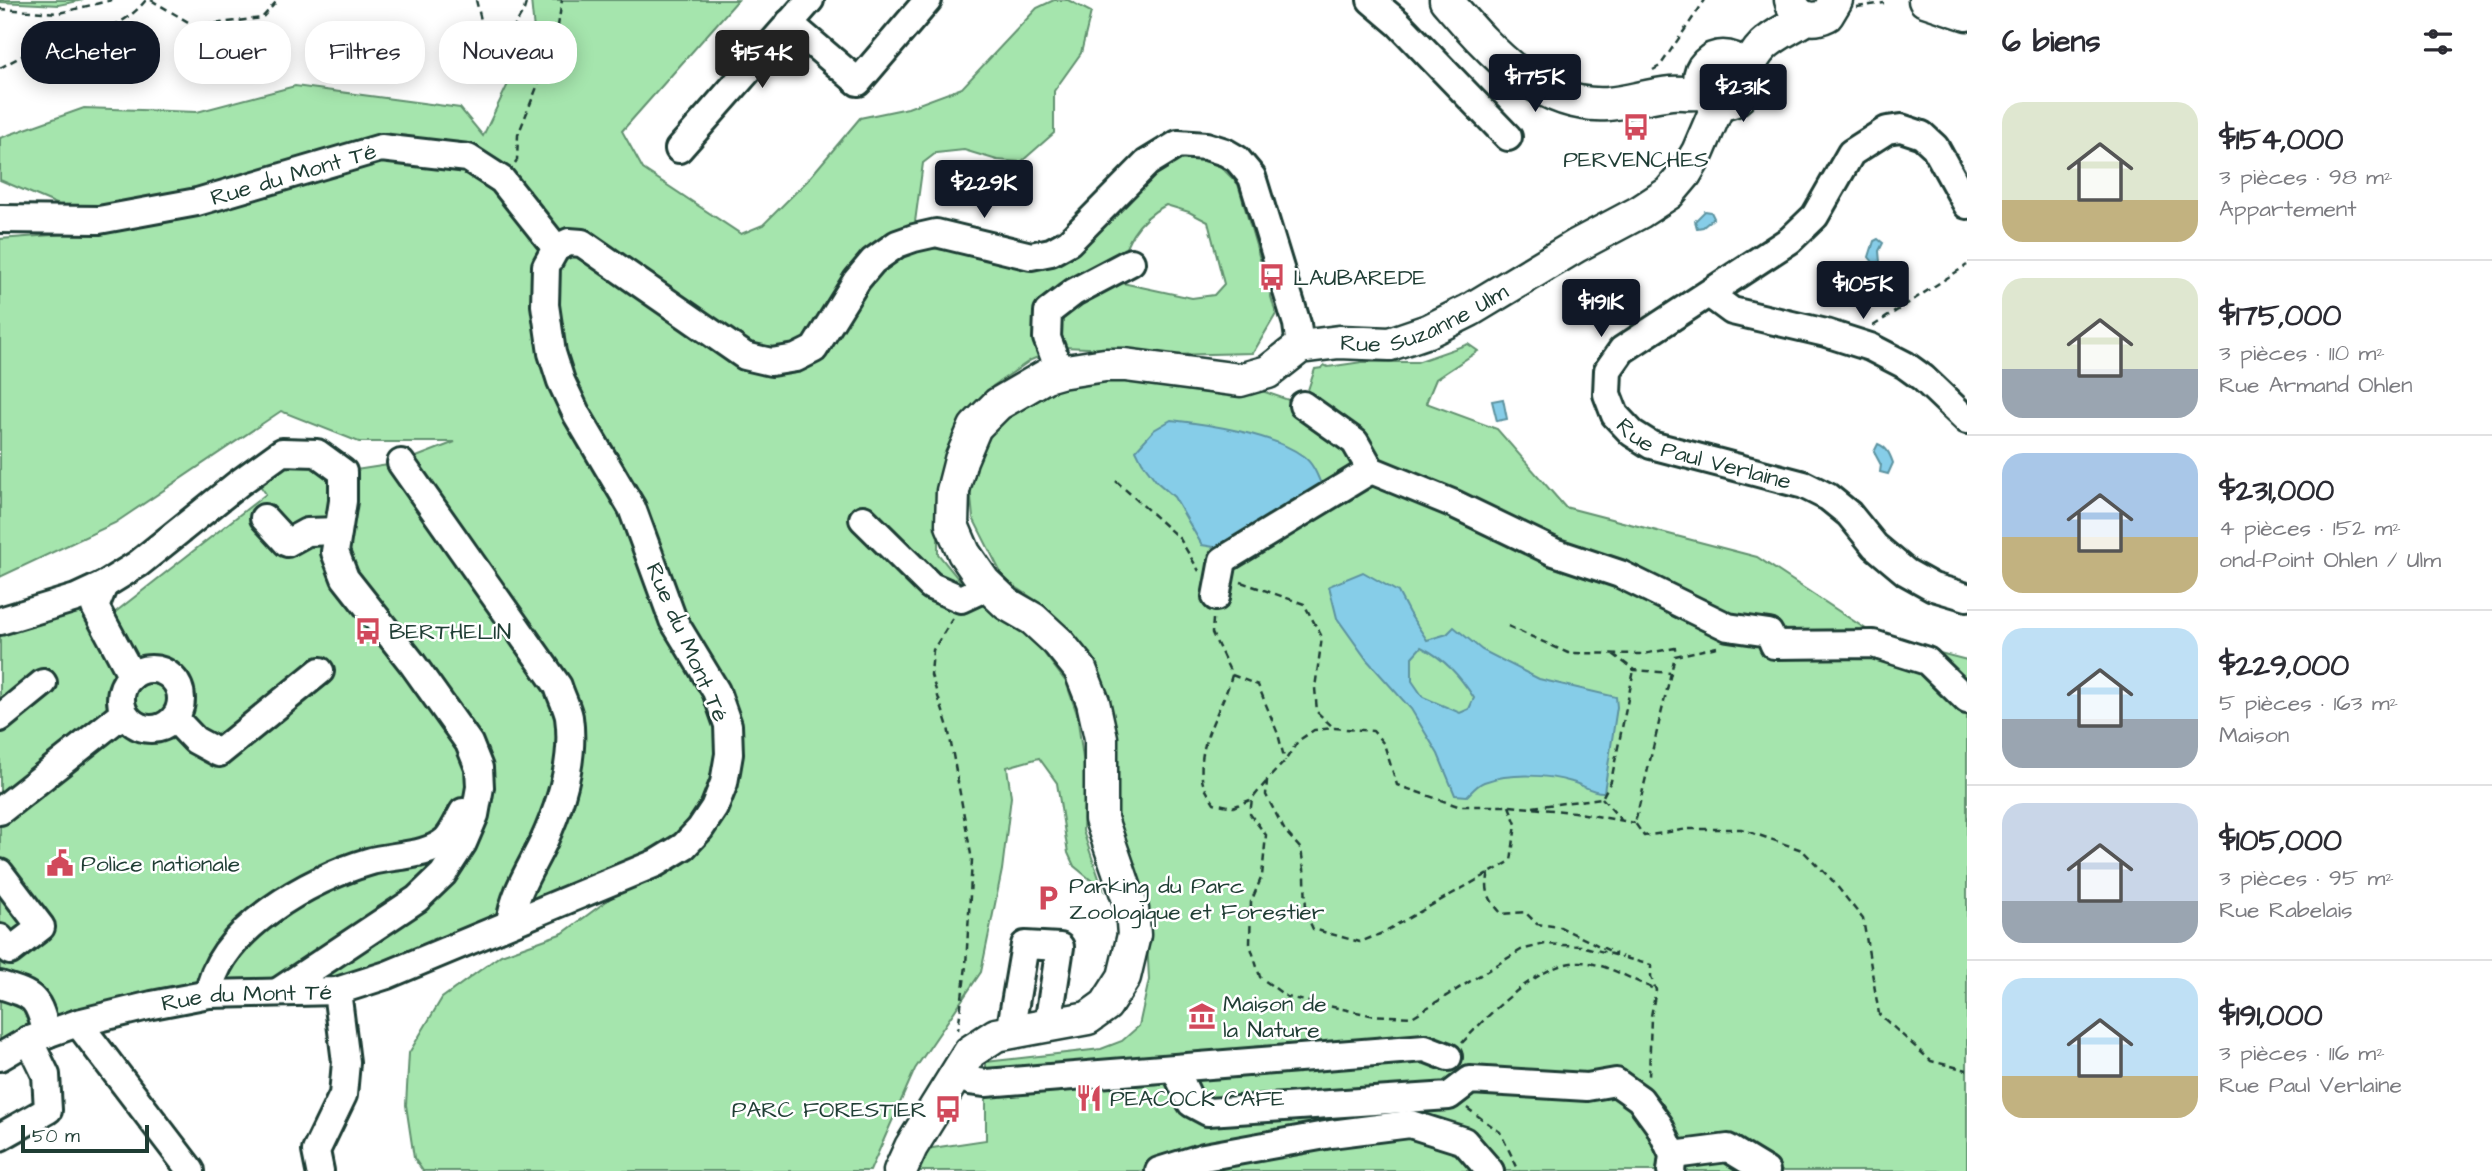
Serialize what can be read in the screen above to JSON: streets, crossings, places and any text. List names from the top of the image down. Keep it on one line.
{"streets":{"main road":["Rue Suzanne Ulm"],"street":["Rue du Mont Té","Rue Paul Verlaine"]},"places":{"bus stop":["PERVENCHES","LAUBAREDE","BERTHELIN","PARC FORESTIER"],"public building":["Police nationale"],"parking":["Parking du Parc Zoologique et Forestier"],"museum":["Maison de la Nature"],"restaurant":["PEACOCK CAFE"]},"scale_bar":"50 m","page":{"heading":"6 biens","chip":["Acheter","Louer","Filtres","Nouveau"],"price":["$154K","$175K","$231K","$229K","$105K","$191K"],"list":[{"name":"$154,000","note":"3 pièces · 98 m² · Appartement"},{"name":"$175,000","note":"3 pièces · 110 m² · Rue Armand Ohlen"},{"name":"$231,000","note":"4 pièces · 152 m² · ond-Point Ohlen / Ulm"},{"name":"$229,000","note":"5 pièces · 163 m² · Maison"},{"name":"$105,000","note":"3 pièces · 95 m² · Rue Rabelais"},{"name":"$191,000","note":"3 pièces · 116 m² · Rue Paul Verlaine"}],"scale":"50 m"}}
